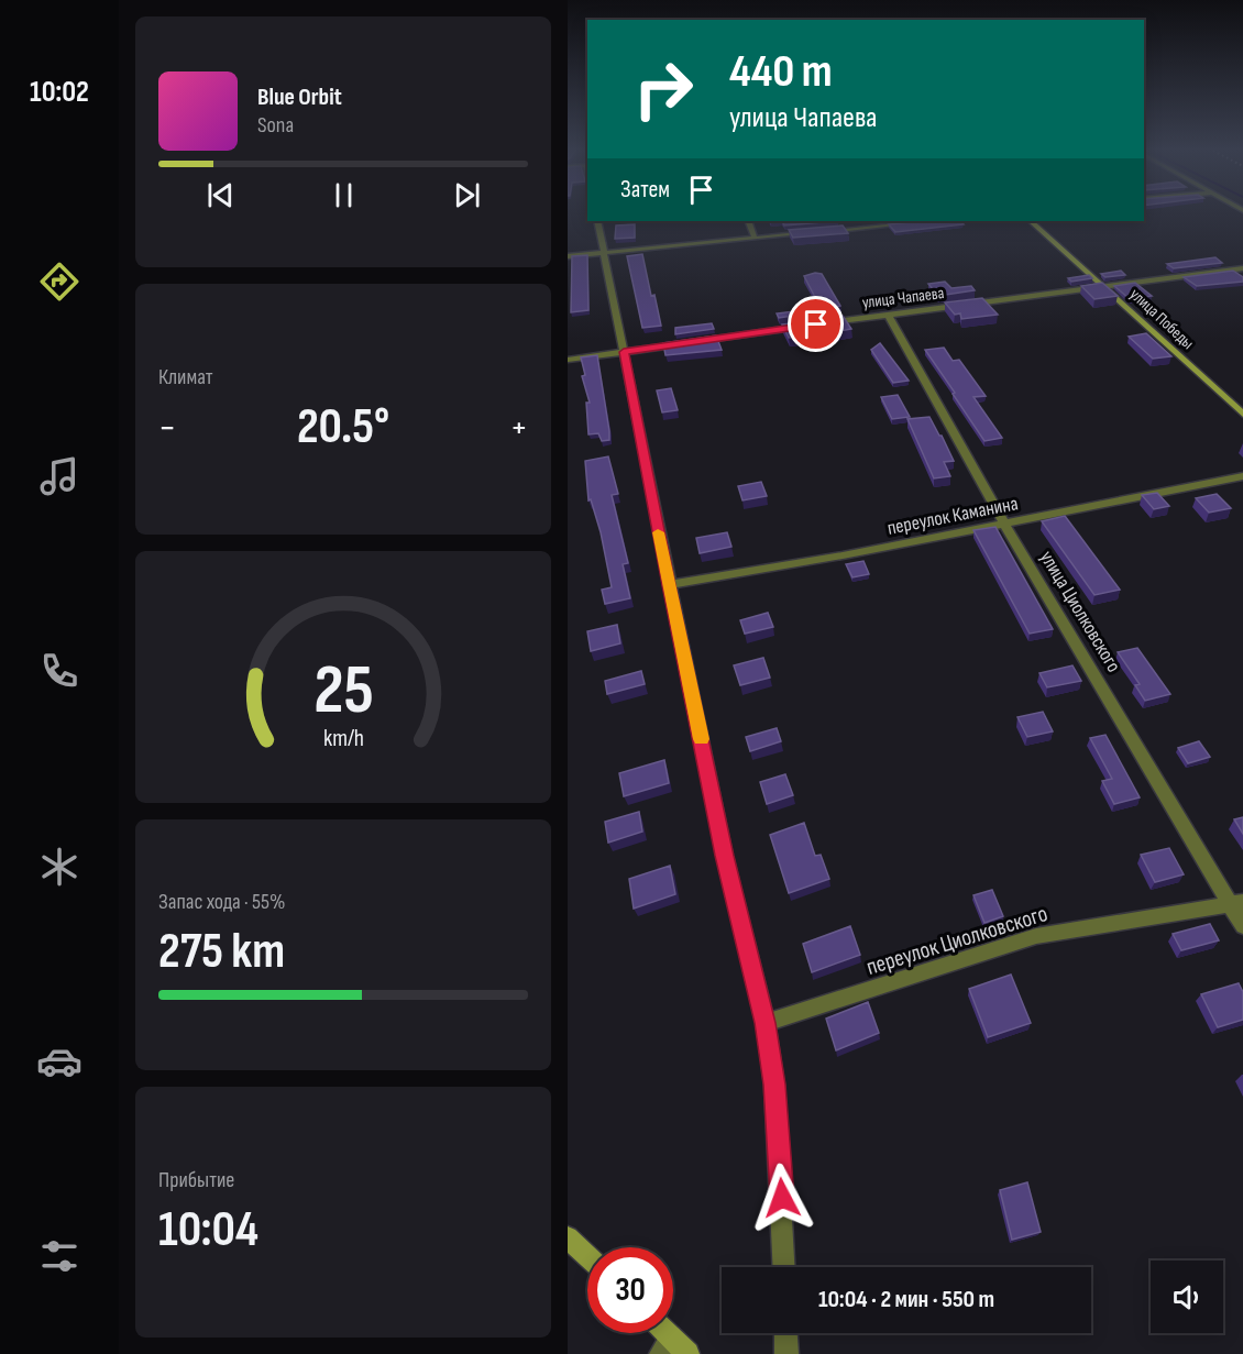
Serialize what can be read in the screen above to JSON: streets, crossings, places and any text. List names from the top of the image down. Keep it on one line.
{"streets":{"street":["улица Чапаева","улица Победы","переулок Каманина","улица Циолковского","переулок Циолковского"]},"crossings":[["улица Чапаева","улица Победы"],["улица Чапаева","улица Циолковского"],["переулок Каманина","улица Циолковского"],["улица Циолковского","переулок Циолковского"]],"page":{"tabs":"10:02","turn":["440 m","улица Чапаева"],"song":["Blue Orbit","Sona"],"then":"Затем","tile":["Климат",["Запас хода · 55%","275 km"],["Прибытие","10:04"]],"heat":["−","20.5°","+"],"limit":"30","trip":"10:04 · 2 мин · 550 m","gauge":["25","km/h"]}}
